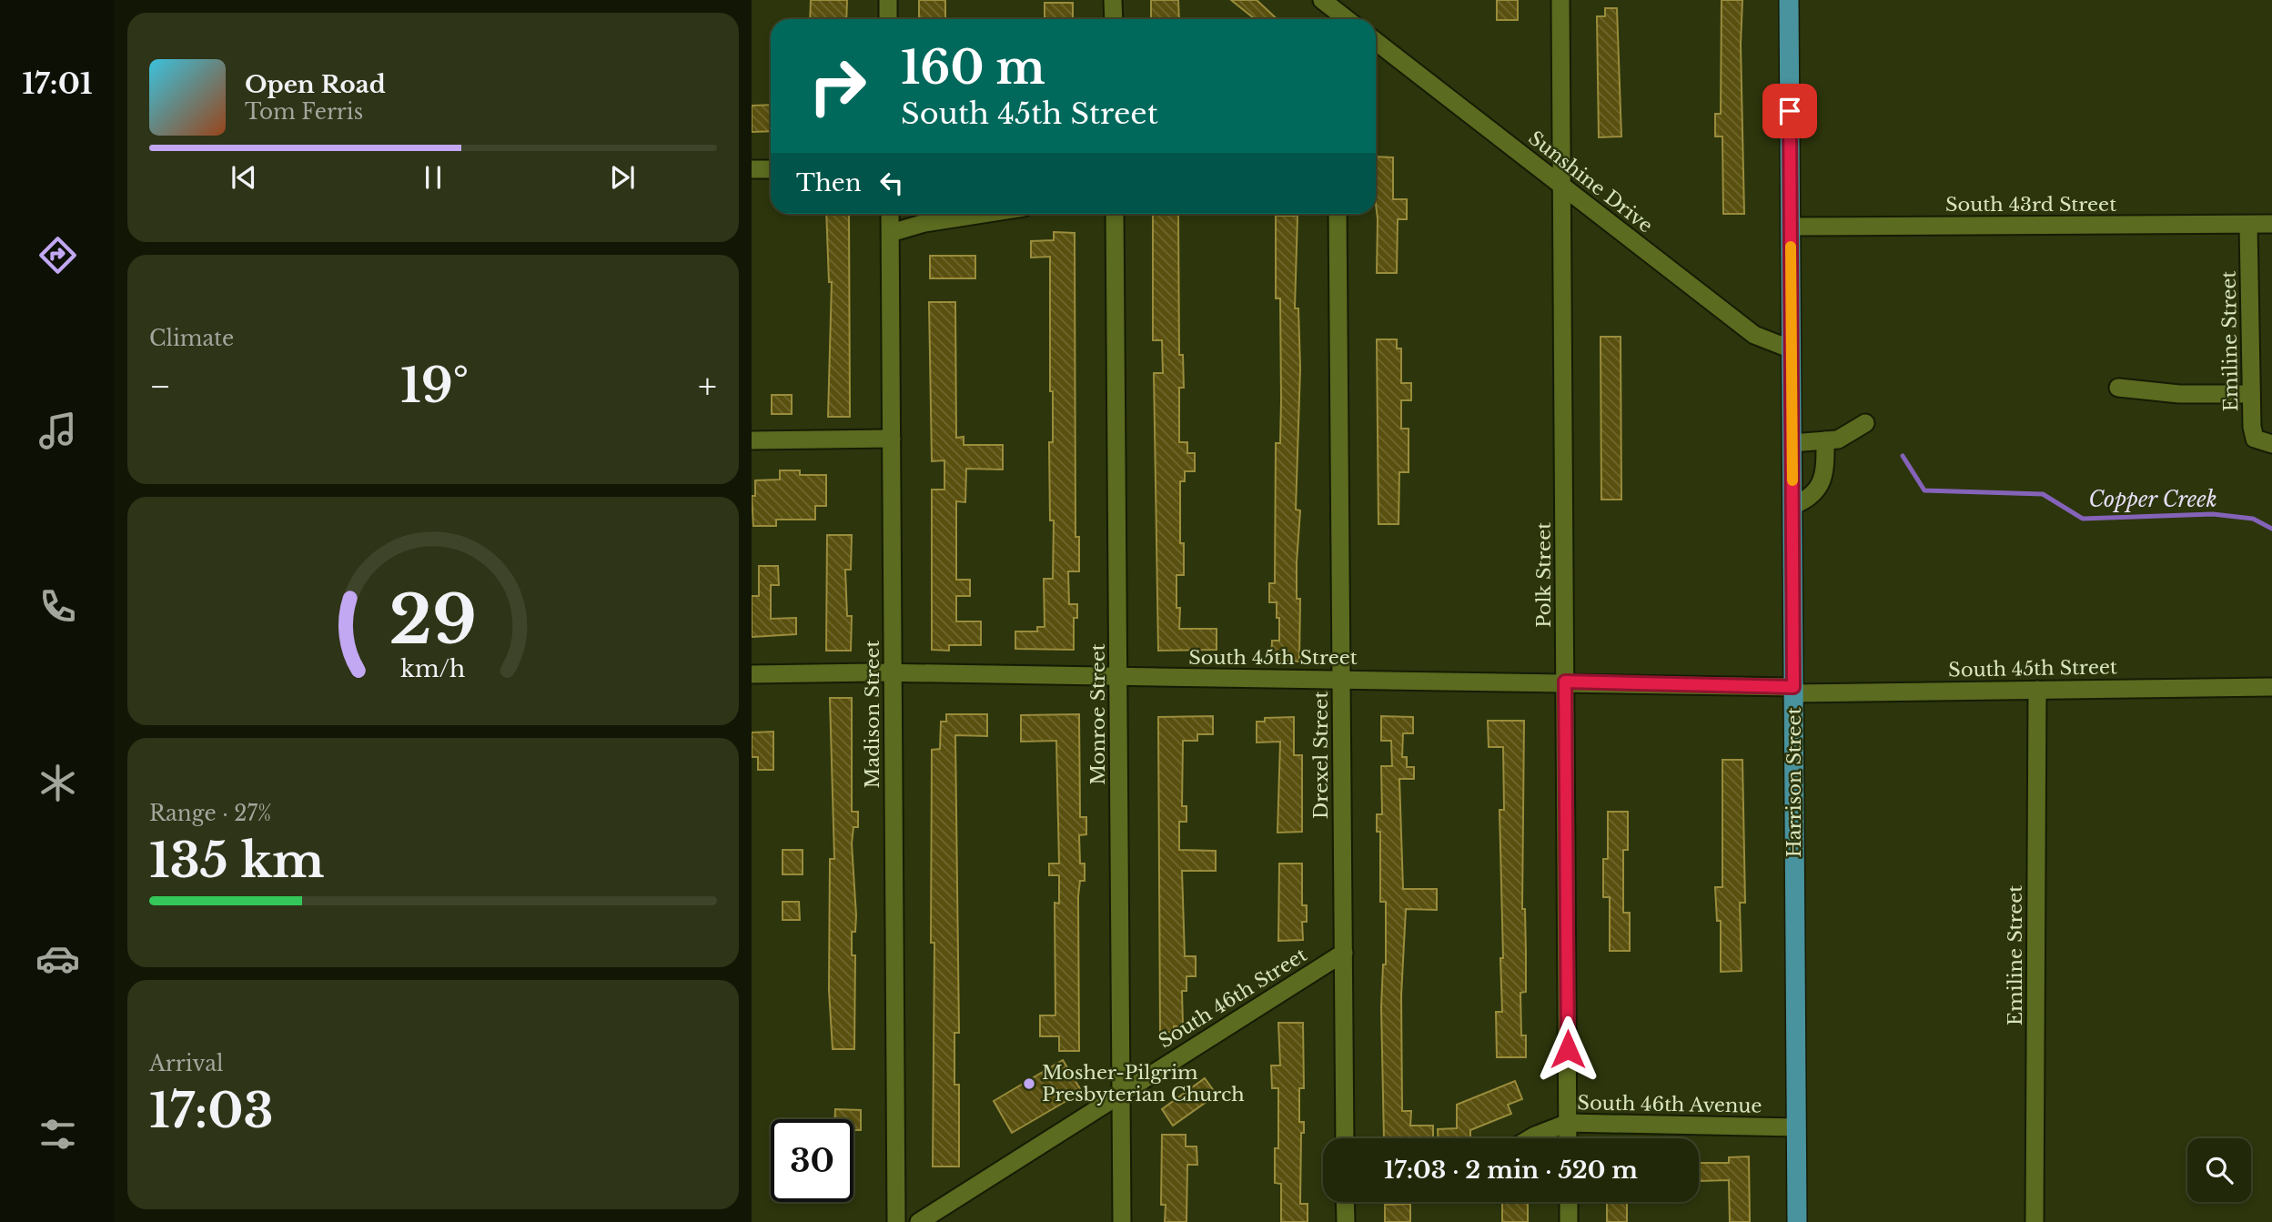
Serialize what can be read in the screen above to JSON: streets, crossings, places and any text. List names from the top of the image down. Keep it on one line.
{"streets":{"main road":["Harrison Street"],"street":["Sunshine Drive","South 43rd Street","Emiline Street","Polk Street","South 45th Street","Madison Street","Monroe Street","Drexel Street","South 46th Street","South 46th Avenue"]},"crossings":[["Sunshine Drive","Polk Street"],["Sunshine Drive","Harrison Street"],["South 43rd Street","Emiline Street"],["South 43rd Street","Harrison Street"],["Emiline Street","South 45th Street"],["Polk Street","South 45th Street"],["Polk Street","South 46th Avenue"],["South 45th Street","Madison Street"],["South 45th Street","Monroe Street"],["South 45th Street","Drexel Street"],["South 45th Street","Harrison Street"],["Monroe Street","South 46th Street"],["Drexel Street","South 46th Street"],["Harrison Street","South 46th Avenue"]],"water":["Copper Creek"],"places":["Mosher-Pilgrim Presbyterian Church"],"page":{"tabs":"17:01","turn":["160 m","South 45th Street"],"song":["Open Road","Tom Ferris"],"then":"Then","tile":["Climate",["Range · 27%","135 km"],["Arrival","17:03"]],"heat":["−","19°","+"],"limit":"30","trip":"17:03 · 2 min · 520 m","gauge":["29","km/h"]}}
